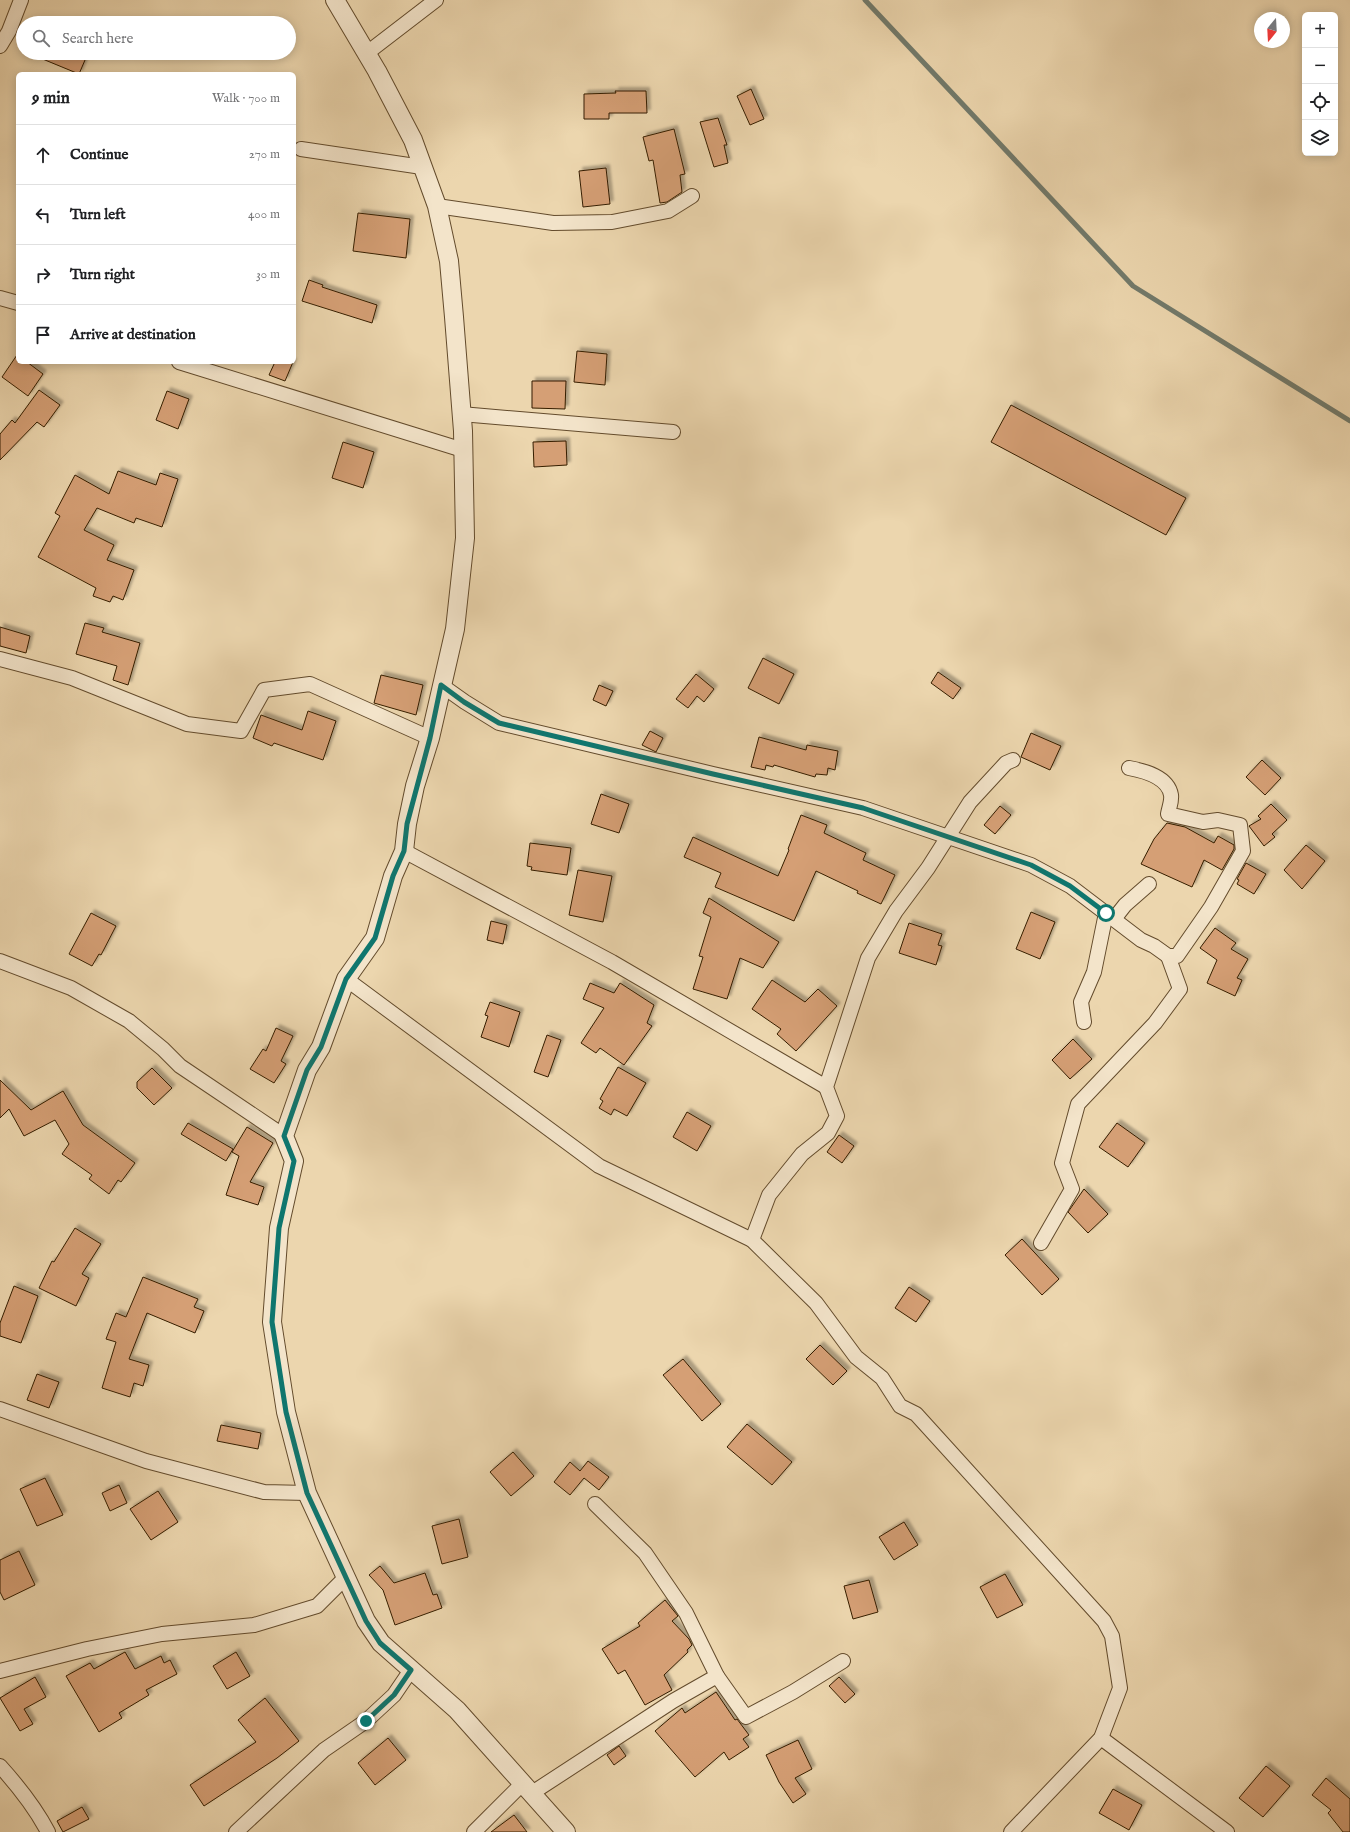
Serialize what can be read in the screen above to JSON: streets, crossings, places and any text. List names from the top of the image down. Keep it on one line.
{"north":"bottom","page":{"map_buttons":["+","−"],"search":"Search here","heading":["9 min","Walk · 700 m"],"list":[["Continue","270 m"],["Turn left","400 m"],["Turn right","30 m"],"Arrive at destination"]}}
